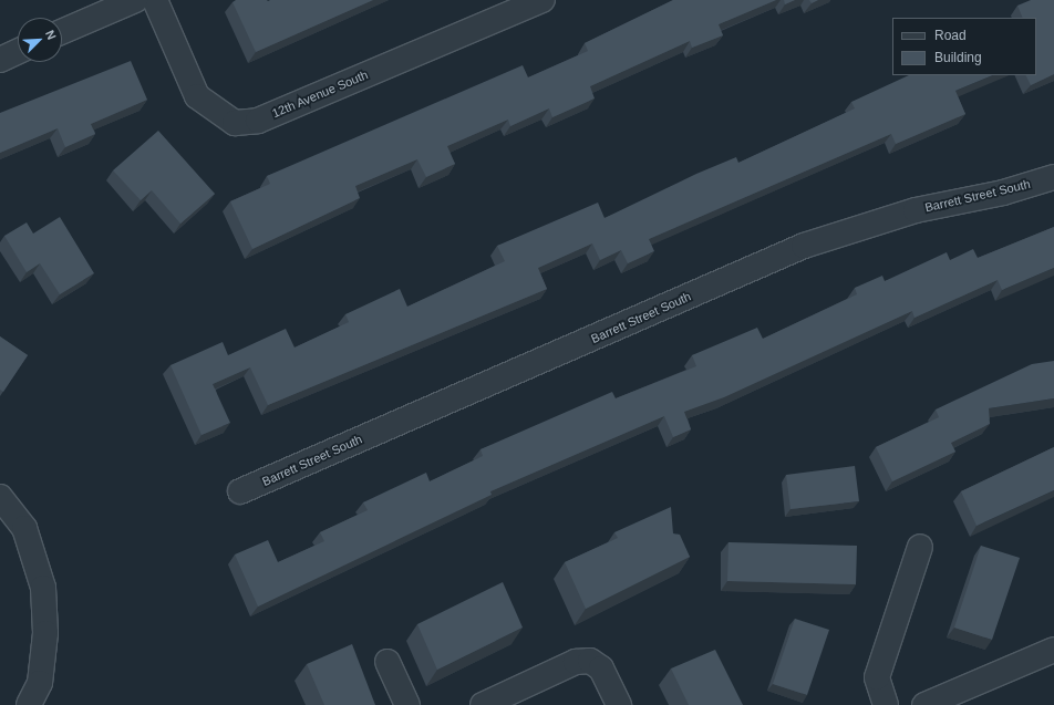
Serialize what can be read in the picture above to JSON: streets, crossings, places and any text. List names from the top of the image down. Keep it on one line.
{"streets":{"street":["12th Avenue South","Barrett Street South"]},"legend":["Road","Building"],"north":"top right"}
